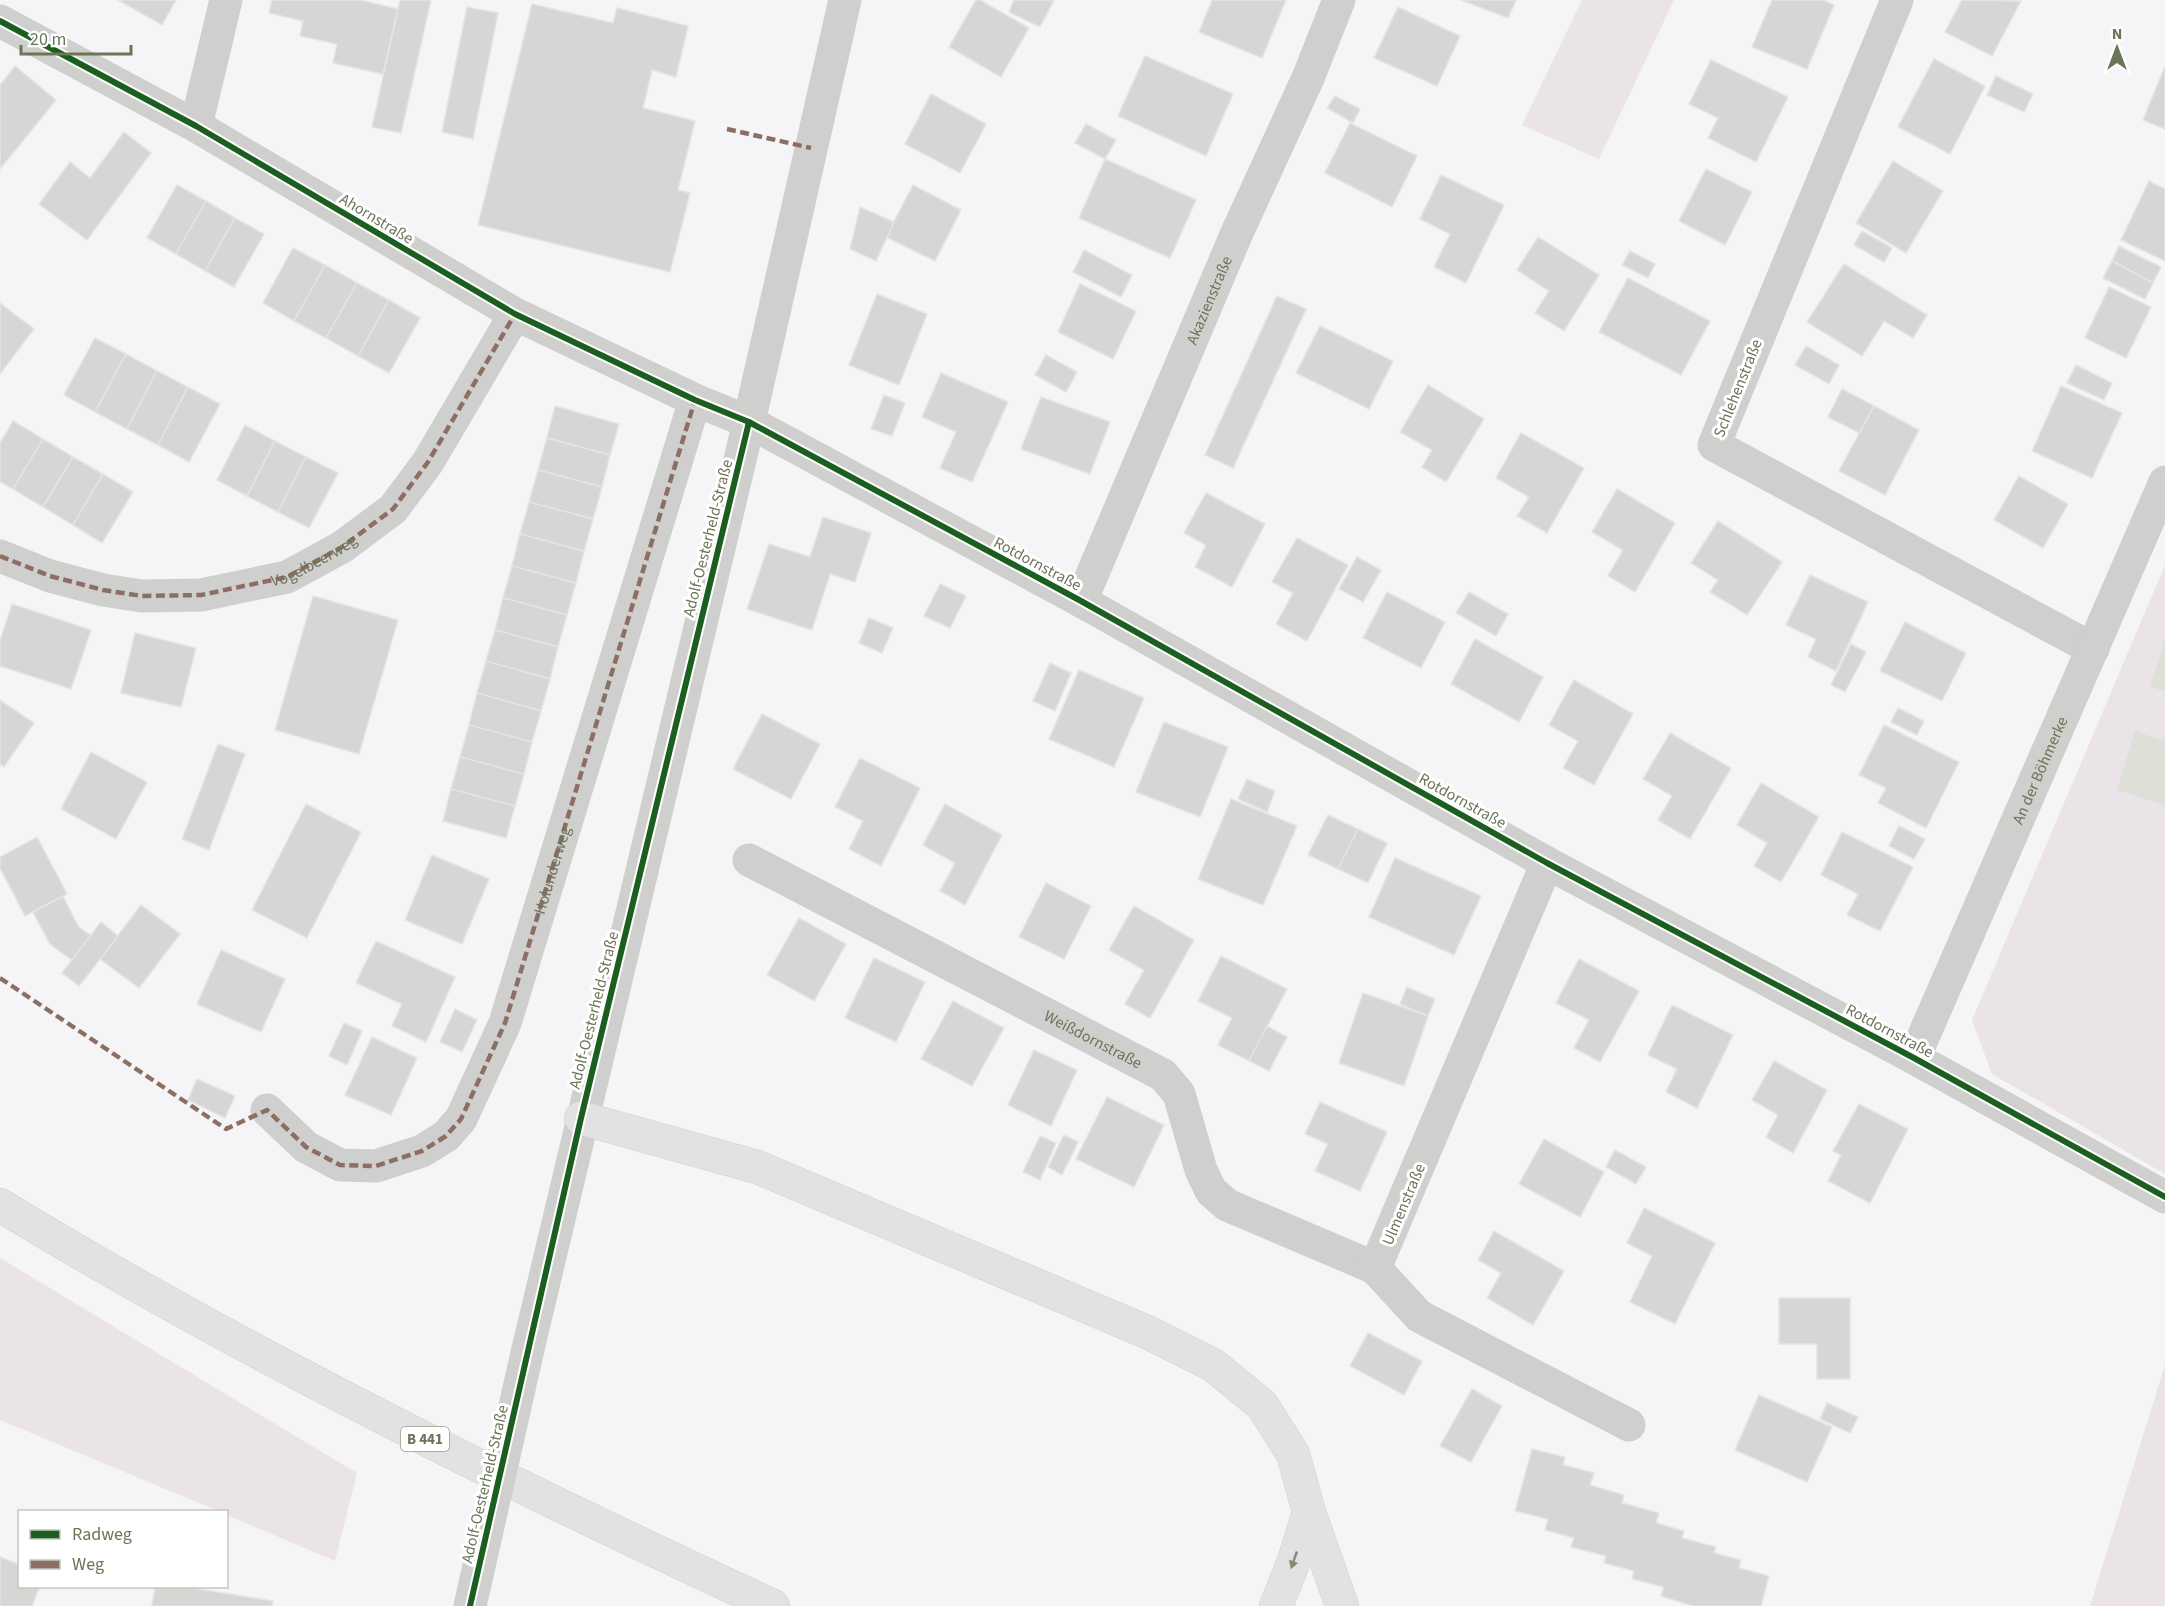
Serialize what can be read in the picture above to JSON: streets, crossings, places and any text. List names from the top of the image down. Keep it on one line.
{"streets":{"main road":["B 441"],"street":["Ahornstraße","Akazienstraße","Schlehenstraße","Adolf-Oesterheld-Straße","Vogelbeerweg","Rotdornstraße","An der Böhmerke","Holunderweg","Weißdornstraße","Ulmenstraße"]},"crossings":[["Ahornstraße","Adolf-Oesterheld-Straße"],["Ahornstraße","Vogelbeerweg"],["Ahornstraße","Rotdornstraße"],["Ahornstraße","Holunderweg"],["Akazienstraße","Rotdornstraße"],["Schlehenstraße","An der Böhmerke"],["Adolf-Oesterheld-Straße","Rotdornstraße"],["Rotdornstraße","An der Böhmerke"],["Rotdornstraße","Ulmenstraße"],["Weißdornstraße","Ulmenstraße"]],"legend":["Radweg","Weg"],"scale_bar":"20 m","north":"top"}
